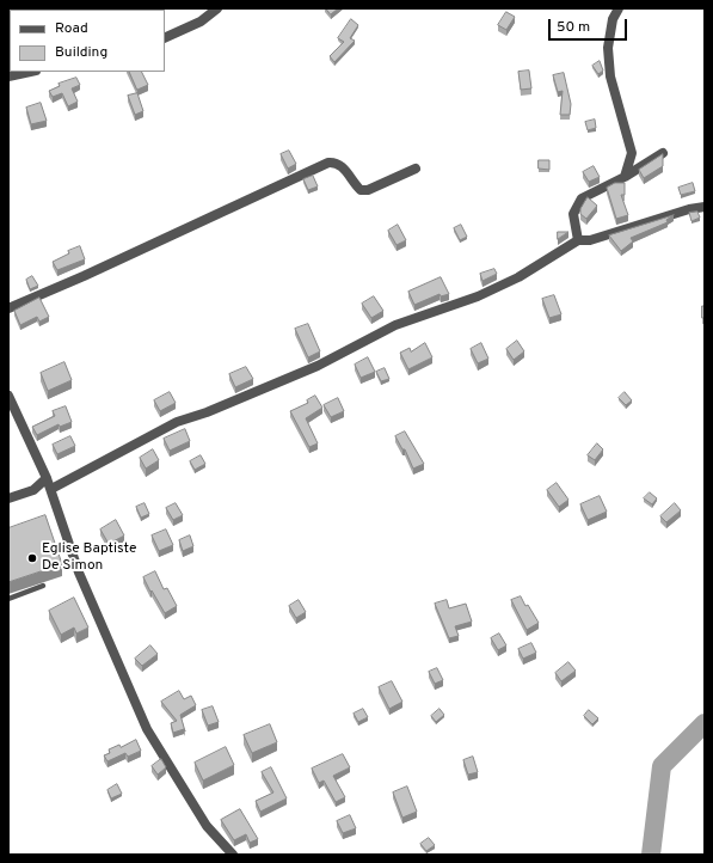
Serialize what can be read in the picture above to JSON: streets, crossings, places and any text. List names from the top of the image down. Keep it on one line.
{"places":["Eglise Baptiste De Simon"],"legend":["Road","Building"],"scale_bar":"50 m"}
